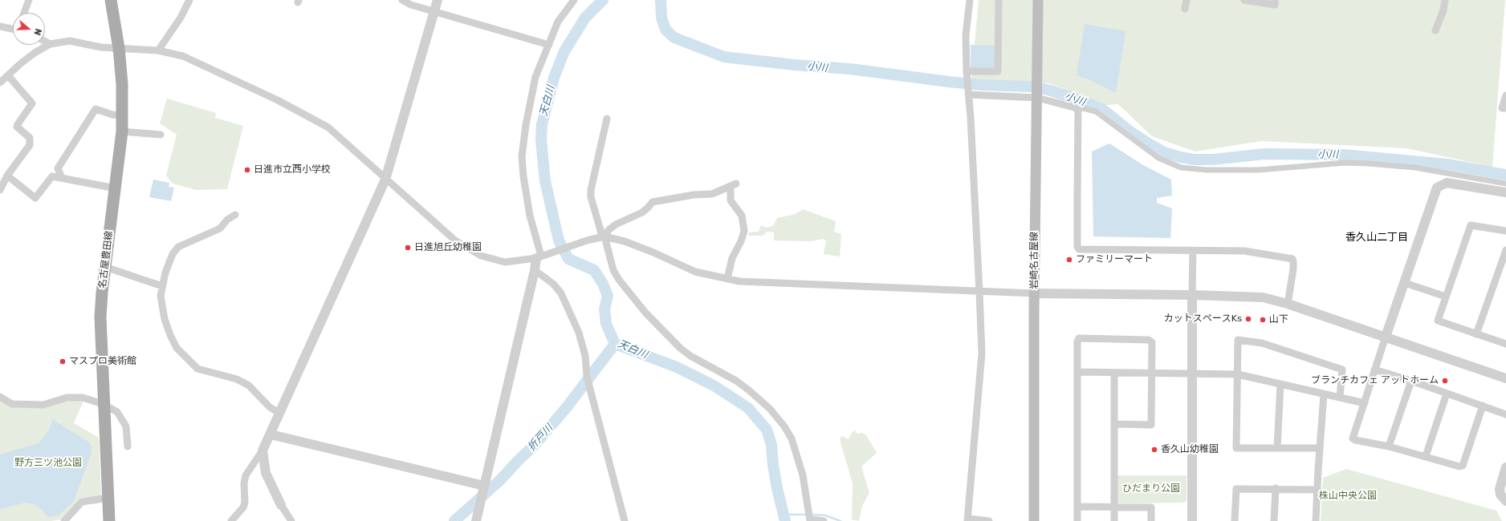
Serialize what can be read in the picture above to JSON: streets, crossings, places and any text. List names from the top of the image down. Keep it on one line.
{"streets":{"main road":["名古屋豊田線","岩崎名古屋線"]},"districts":["香久山二丁目"],"water":["小川","天白川","折戸川"],"parks":["野方三ツ池公園","ひだまり公園","株山中央公園"],"places":["日進市立西小学校","日進旭丘幼稚園","ファミリーマート","カットスペースKs","山下","マスプロ美術館","ブランチカフェ アットホーム","香久山幼稚園"],"north":"right"}
